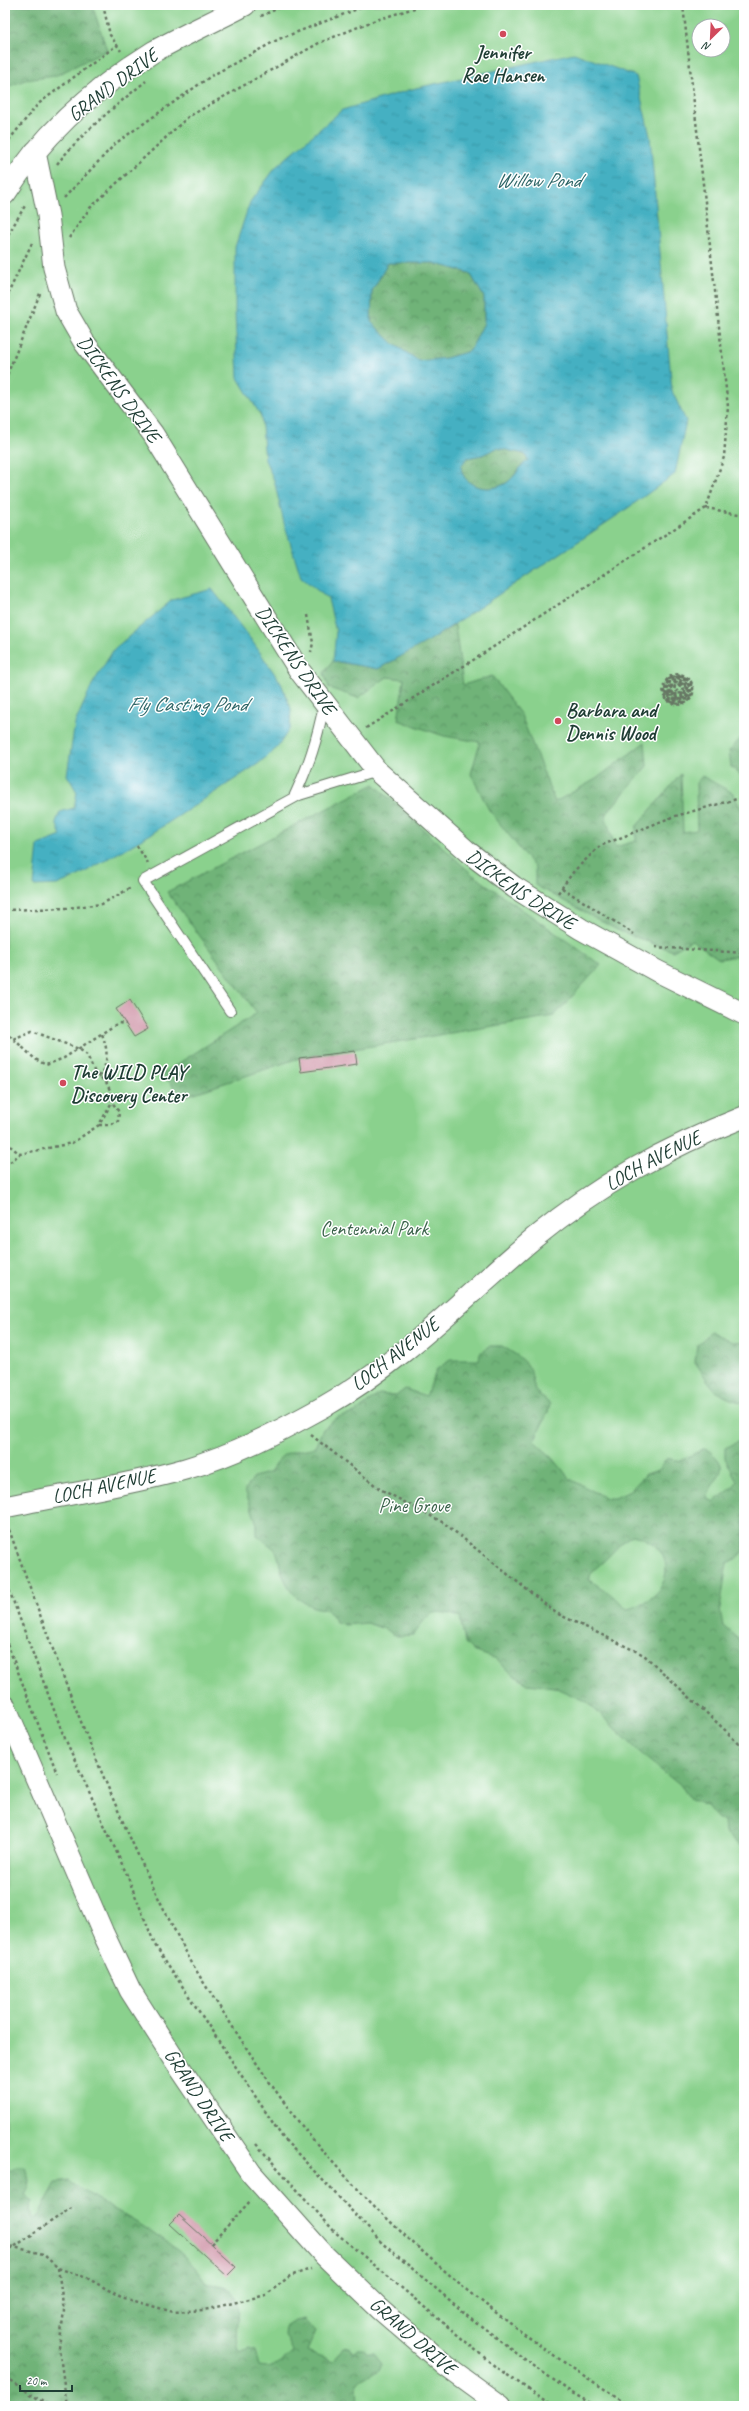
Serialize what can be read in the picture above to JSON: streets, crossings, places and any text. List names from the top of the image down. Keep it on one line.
{"streets":{"street":["GRAND DRIVE","DICKENS DRIVE","LOCH AVENUE"]},"crossings":[["GRAND DRIVE","DICKENS DRIVE"]],"water":["Willow Pond","Fly Casting Pond"],"parks":["Centennial Park","Pine Grove"],"places":["Jennifer Rae Hansen","Barbara and Dennis Wood","The WILD PLAY Discovery Center"],"scale_bar":"20 m","north":"bottom left"}
